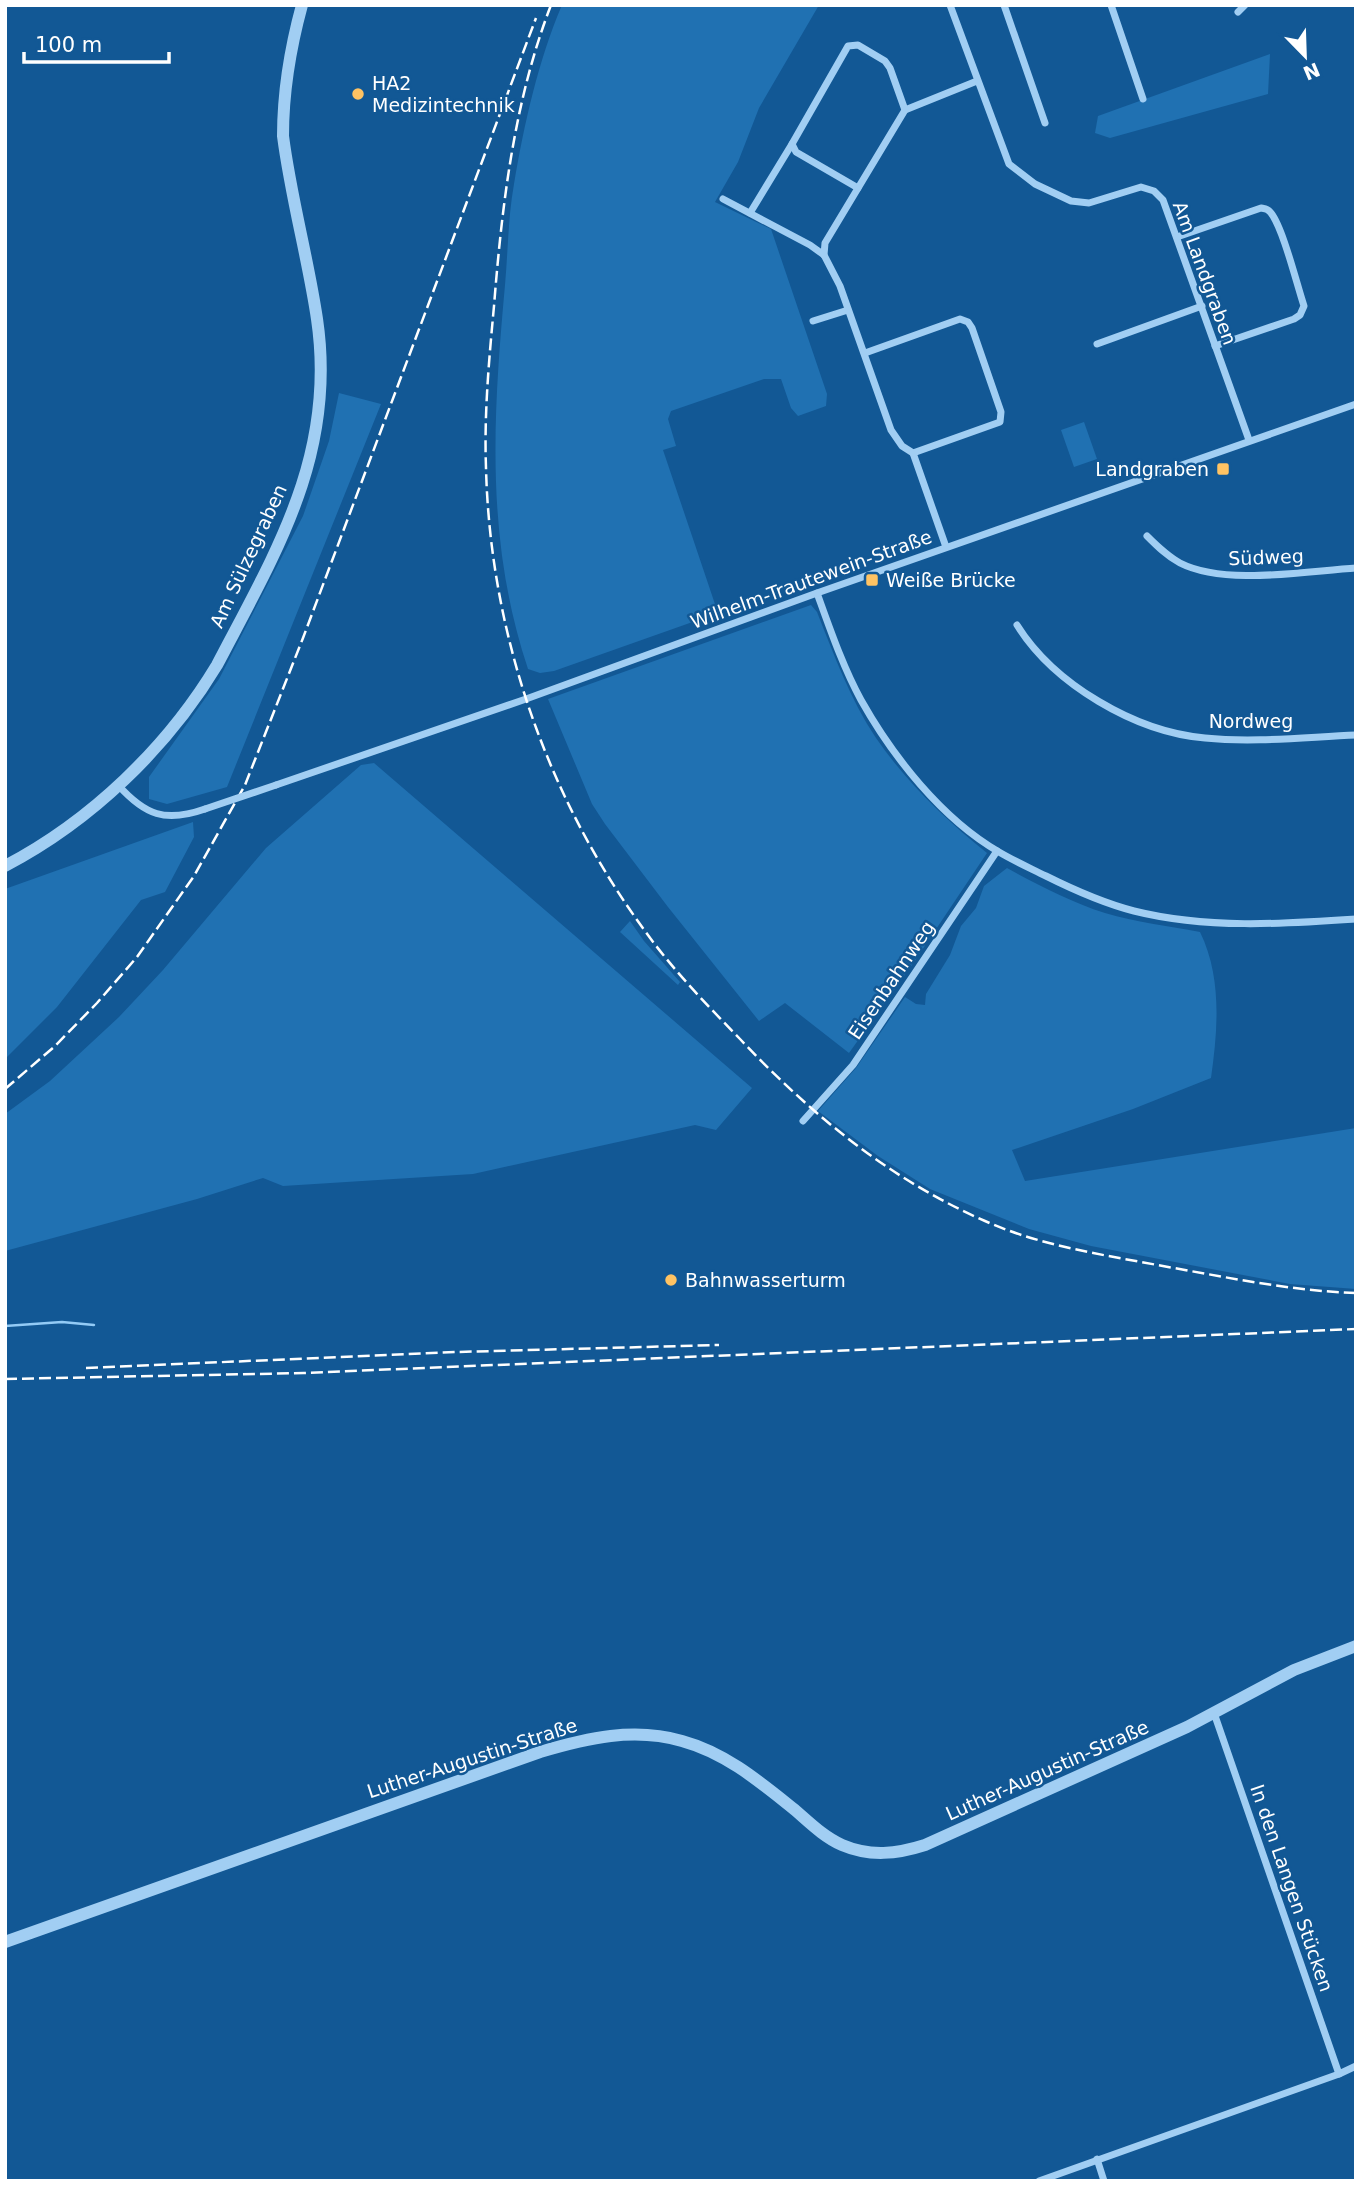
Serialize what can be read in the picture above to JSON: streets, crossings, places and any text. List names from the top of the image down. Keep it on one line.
{"streets":{"street":["Am Landgraben","Am Sülzegraben","Südweg","Wilhelm-Trautewein-Straße","Nordweg","Eisenbahnweg","Luther-Augustin-Straße","In den Langen Stücken"]},"crossings":[["Am Landgraben","Wilhelm-Trautewein-Straße"],["Am Sülzegraben","Wilhelm-Trautewein-Straße"],["Luther-Augustin-Straße","In den Langen Stücken"]],"places":{"other":["HA2 Medizintechnik","Bahnwasserturm"],"transit":["Landgraben","Weiße Brücke"]},"scale_bar":"100 m","north":"bottom right"}
